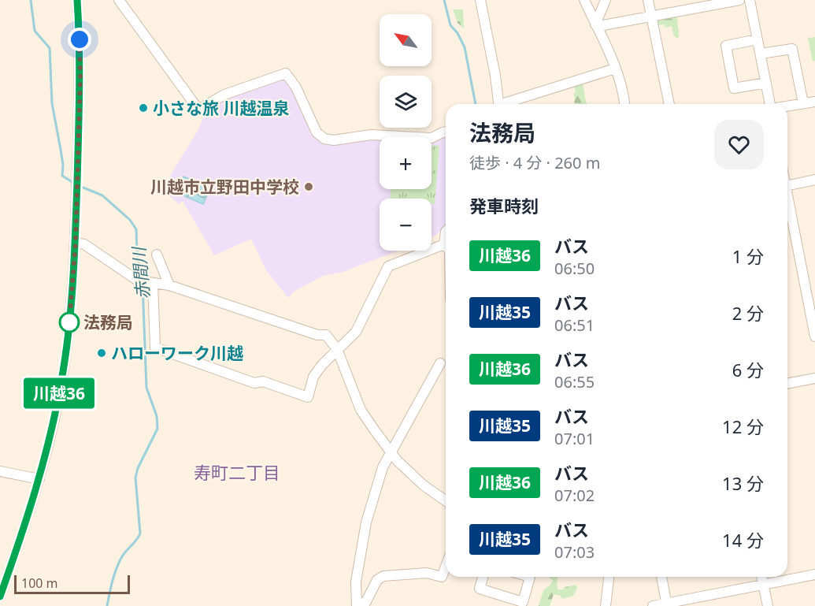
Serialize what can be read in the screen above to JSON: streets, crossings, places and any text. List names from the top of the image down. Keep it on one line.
{"districts":["寿町二丁目"],"water":["赤間川"],"places":["小さな旅 川越温泉","川越市立野田中学校","法務局","ハローワーク川越"],"lines":["bus line 川越36"],"scale_bar":"100 m","north":"top left","page":{"on_map":"川越36","map_buttons":["+","−"],"heading":[["法務局","徒歩 · 4 分 · 260 m"],"発車時刻"],"list":[{"mark":"川越36","name":"バス","note":"06:50","value":"1 分"},{"mark":"川越35","name":"バス","note":"06:51","value":"2 分"},{"mark":"川越36","name":"バス","note":"06:55","value":"6 分"},{"mark":"川越35","name":"バス","note":"07:01","value":"12 分"},{"mark":"川越36","name":"バス","note":"07:02","value":"13 分"},{"mark":"川越35","name":"バス","note":"07:03","value":"14 分"}],"scale":"100 m"}}
